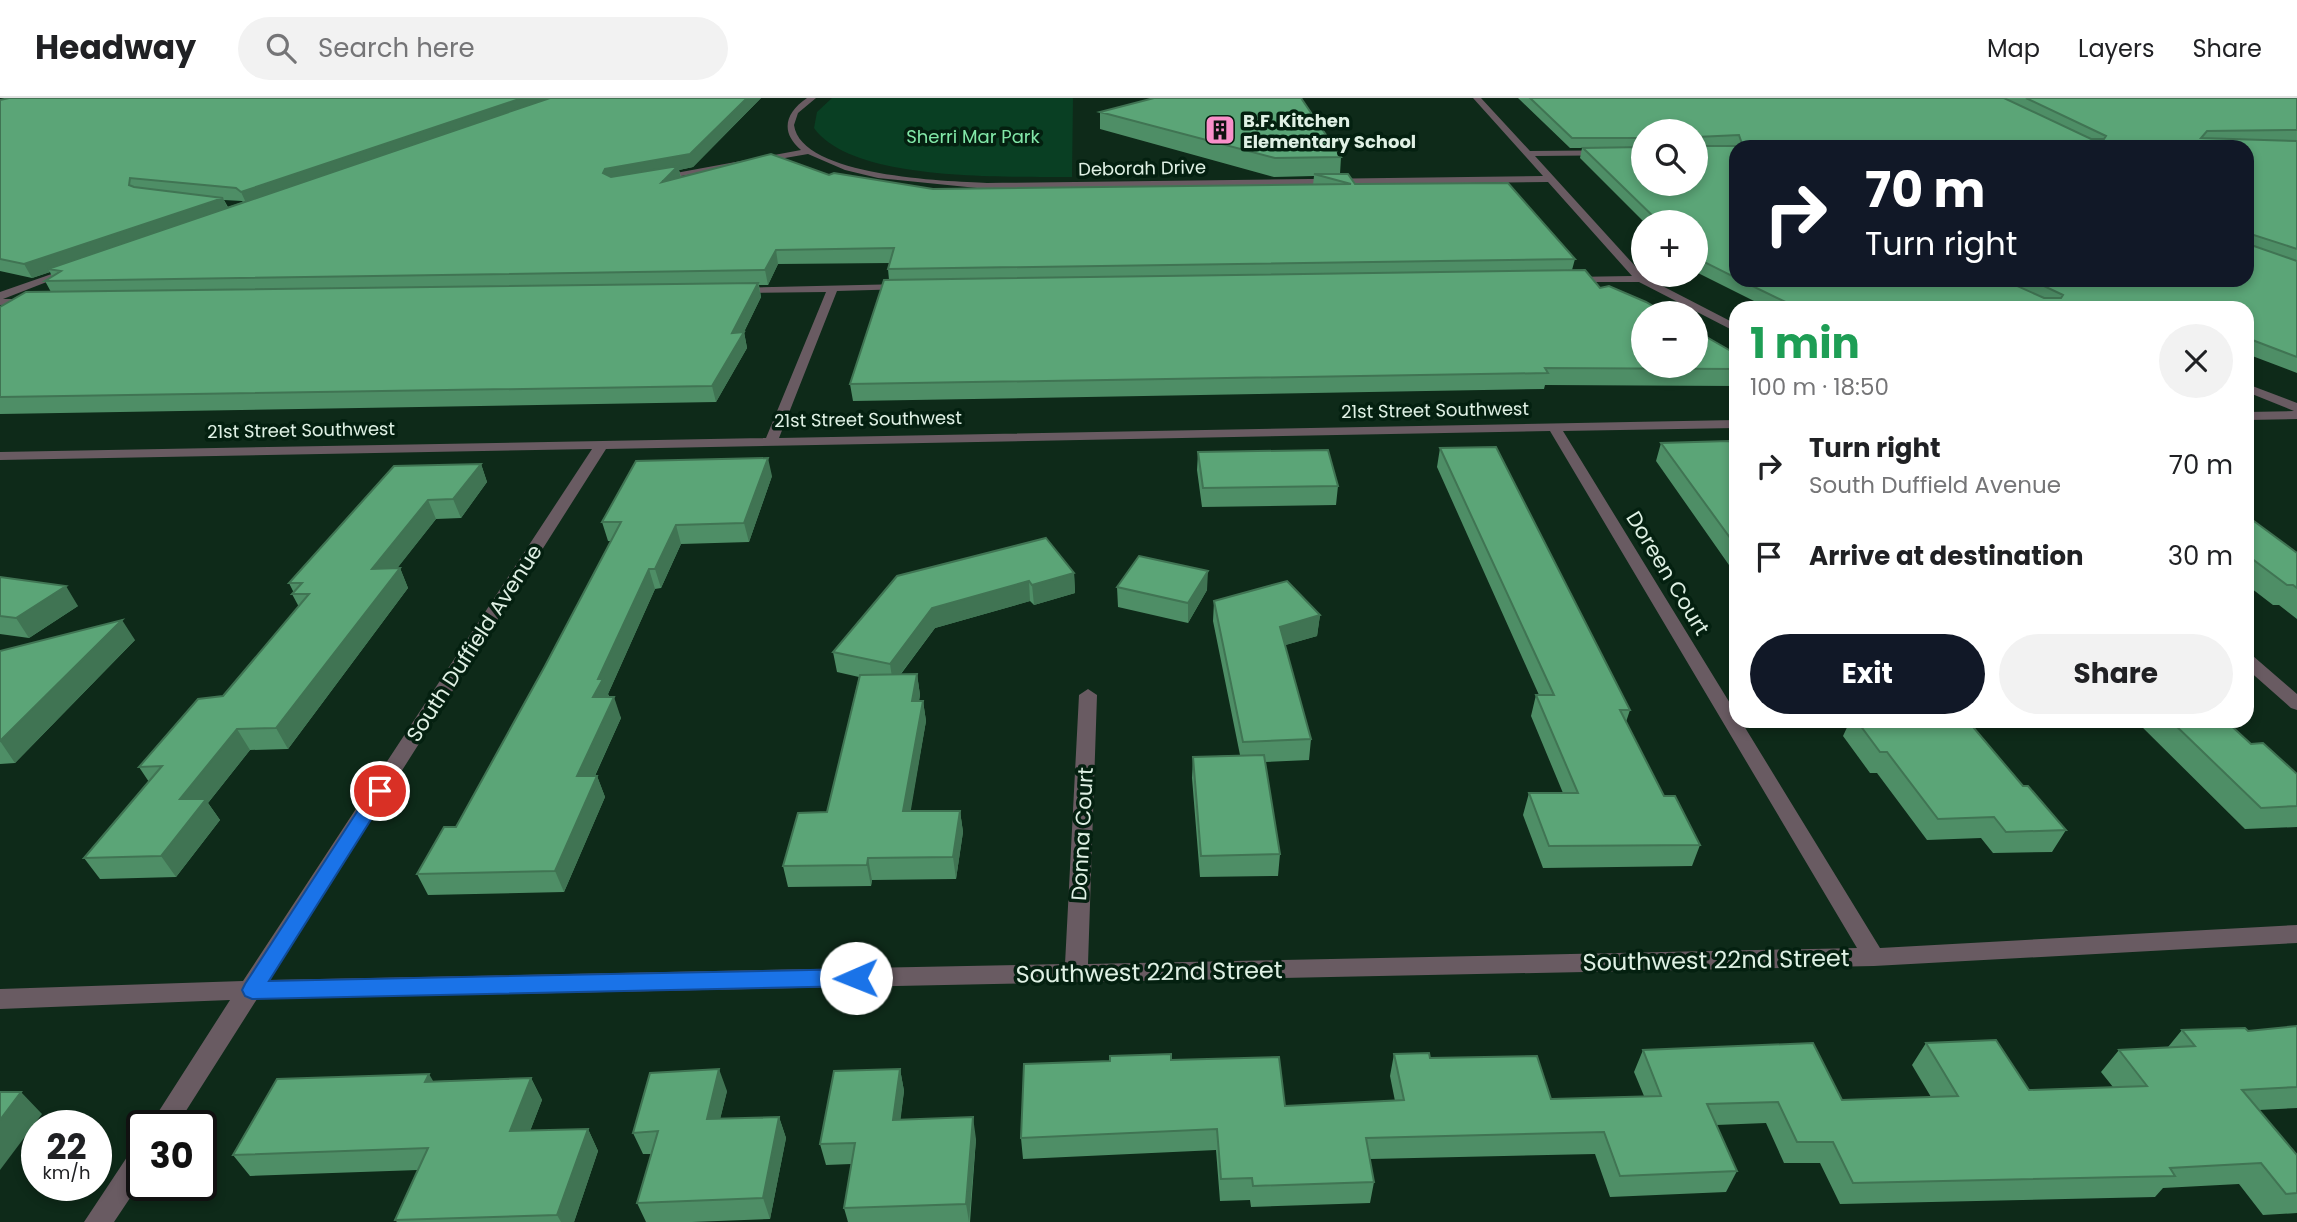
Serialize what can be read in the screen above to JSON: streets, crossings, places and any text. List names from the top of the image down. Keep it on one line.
{"streets":{"street":["Deborah Drive","21st Street Southwest","Doreen Court","South Duffield Avenue","Donna Court","Southwest 22nd Street"]},"crossings":[["21st Street Southwest","Doreen Court"],["21st Street Southwest","South Duffield Avenue"],["Doreen Court","Southwest 22nd Street"],["South Duffield Avenue","Southwest 22nd Street"],["Donna Court","Southwest 22nd Street"]],"parks":["Sherri Mar Park"],"places":{"building":["B.F. Kitchen Elementary School"]},"page":{"header":"Headway","search":"Search here","nav":["Map","Layers","Share"],"map_buttons":["+","−"],"turn":["70 m","Turn right"],"heading":["1 min","100 m · 18:50"],"list":[{"name":"Turn right","note":"South Duffield Avenue","value":"70 m"},{"name":"Arrive at destination","value":"30 m"}],"buttons":["Exit","Share"],"speed":"22 km/h","limit":"30"}}
